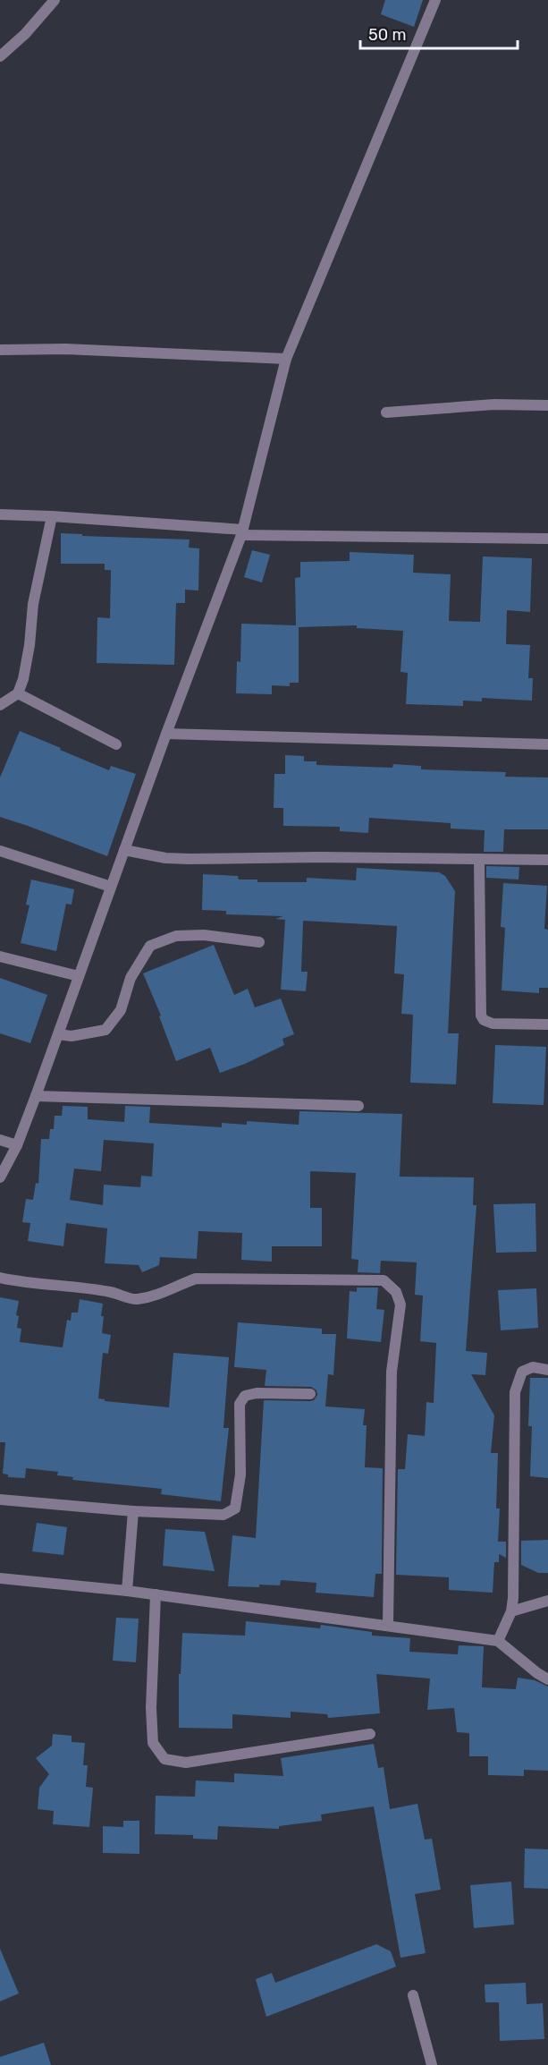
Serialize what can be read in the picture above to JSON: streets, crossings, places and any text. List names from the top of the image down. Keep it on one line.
{"scale_bar":"50 m"}
